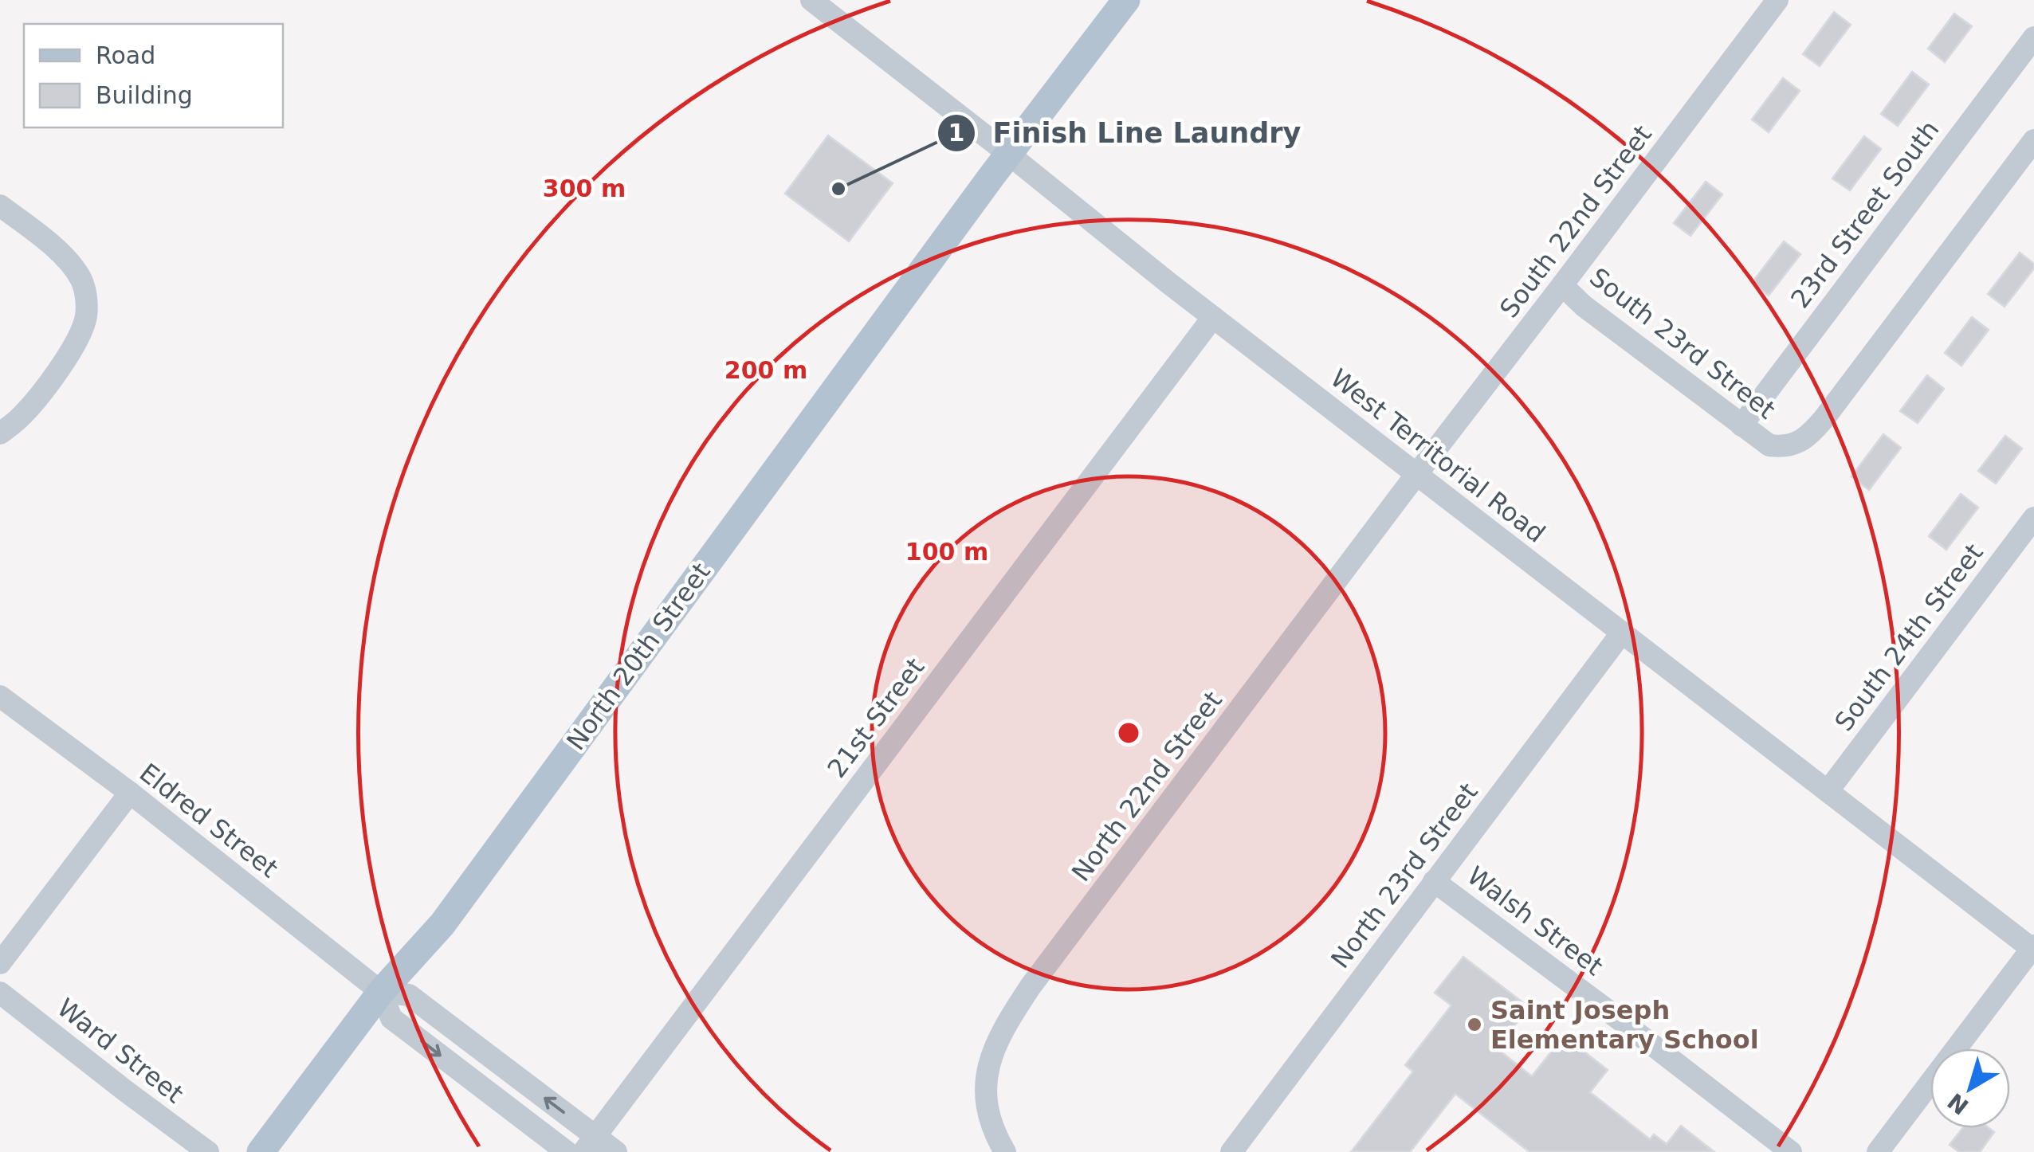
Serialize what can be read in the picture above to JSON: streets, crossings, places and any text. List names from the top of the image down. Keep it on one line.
{"streets":{"main road":["North 20th Street"],"street":["23rd Street South","South 22nd Street","South 23rd Street","West Territorial Road","South 24th Street","21st Street","North 22nd Street","Eldred Street","North 23rd Street","Walsh Street","Ward Street"]},"crossings":[["23rd Street South","South 23rd Street"],["South 22nd Street","South 23rd Street"],["South 22nd Street","West Territorial Road"],["South 22nd Street","North 22nd Street"],["West Territorial Road","South 24th Street"],["West Territorial Road","North 20th Street"],["West Territorial Road","21st Street"],["West Territorial Road","North 22nd Street"],["West Territorial Road","North 23rd Street"],["North 20th Street","Eldred Street"],["North 23rd Street","Walsh Street"]],"places":["Finish Line Laundry","Saint Joseph Elementary School"],"legend":["Road","Building"],"north":"bottom left","rings":["300 m","200 m","100 m"]}
